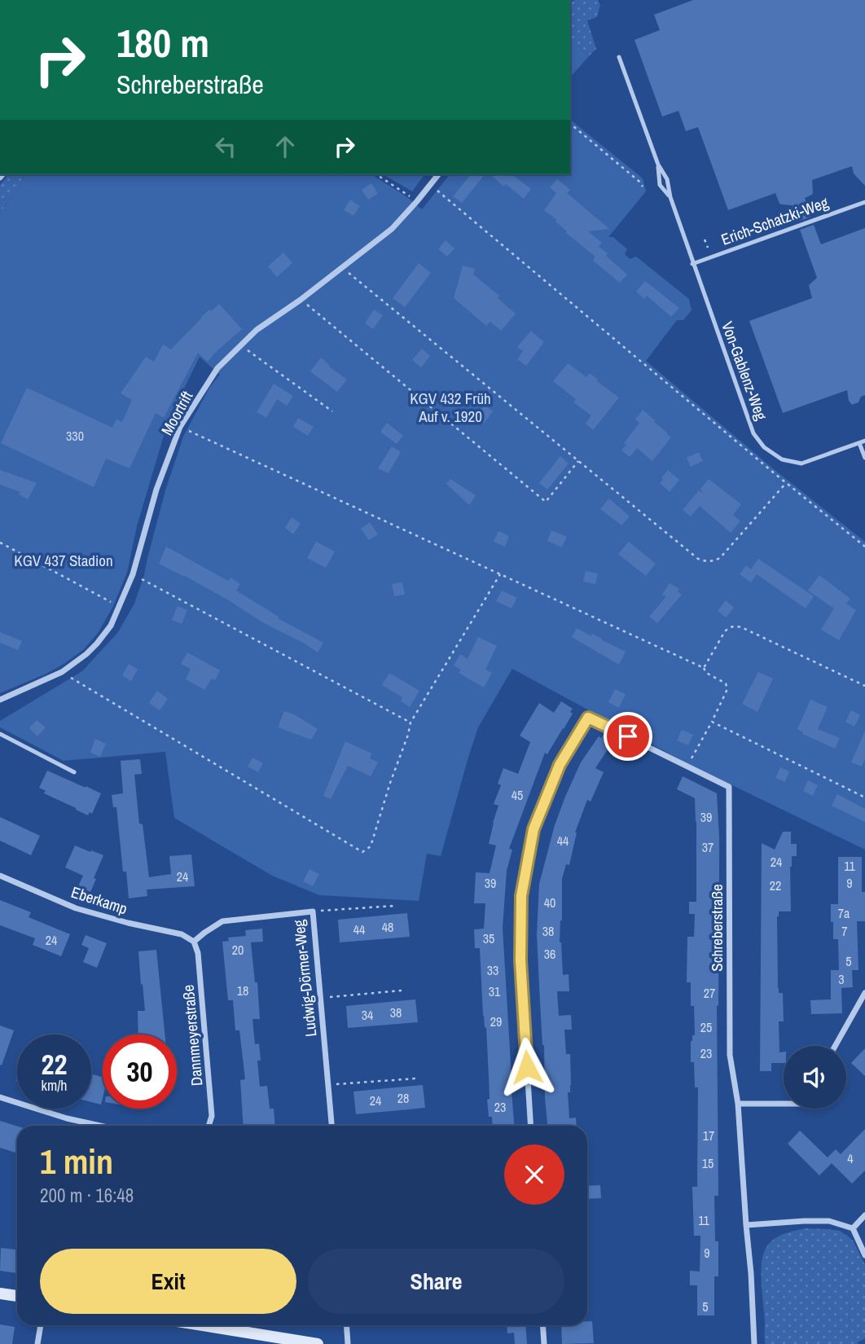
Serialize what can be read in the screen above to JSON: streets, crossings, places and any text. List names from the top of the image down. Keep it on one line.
{"streets":{"street":["Moortrift","Eberkamp","Schreberstraße","Ludwig-Dörmer-Weg","Dannmeyerstraße"],"lane":["Erich-Schatzki-Weg","Von-Gablenz-Weg"]},"crossings":[["Erich-Schatzki-Weg","Von-Gablenz-Weg"],["Eberkamp","Ludwig-Dörmer-Weg"],["Eberkamp","Dannmeyerstraße"],["Ludwig-Dörmer-Weg","Dannmeyerstraße"]],"parks":["KGV 432 Früh Auf v. 1920","KGV 437 Stadion"],"house_numbers":["330","45","39","44","37","24","11","24","39","9","22","40","7a","48","44","38","7","35","24","20","36","5","33","3","18","31","27","38","34","29","25","23","28","24","23","17","4","15","11","9","5"],"page":{"turn":["180 m","Schreberstraße"],"speed":"22 km/h","limit":"30","heading":["1 min","200 m · 16:48"],"buttons":["Exit","Share"]}}
